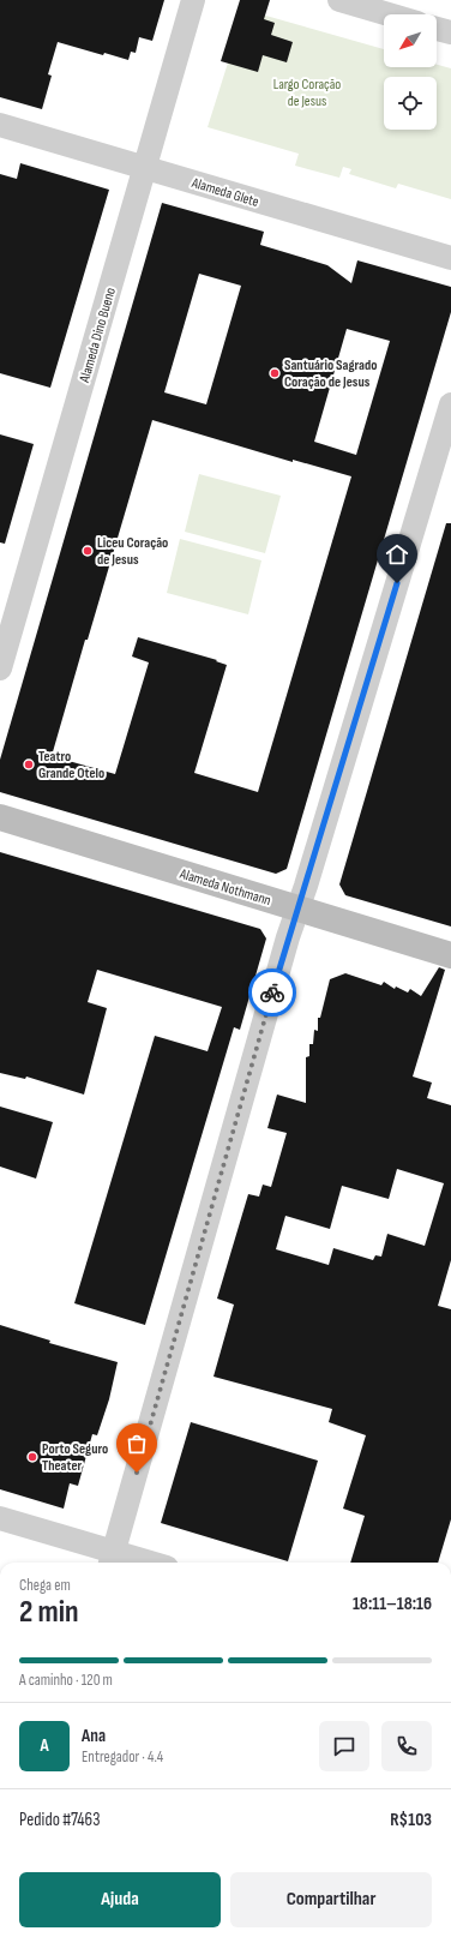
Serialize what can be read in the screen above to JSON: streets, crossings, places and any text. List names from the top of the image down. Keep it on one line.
{"streets":{"street":["Alameda Glete","Alameda Dino Bueno","Alameda Nothmann"]},"crossings":[["Alameda Glete","Alameda Dino Bueno"]],"parks":["Largo Coração de Jesus"],"places":["Santuário Sagrado Coração de Jesus","Liceu Coração de Jesus","Teatro Grande Otelo","Porto Seguro Theater"],"north":"bottom left","page":{"heading":["2 min","Chega em","18:11–18:16"],"panel":["Ana","Entregador · 4.4","Pedido #7463","R$103"],"bar":"A caminho · 120 m","round":"A","buttons":["Ajuda","Compartilhar"]}}
